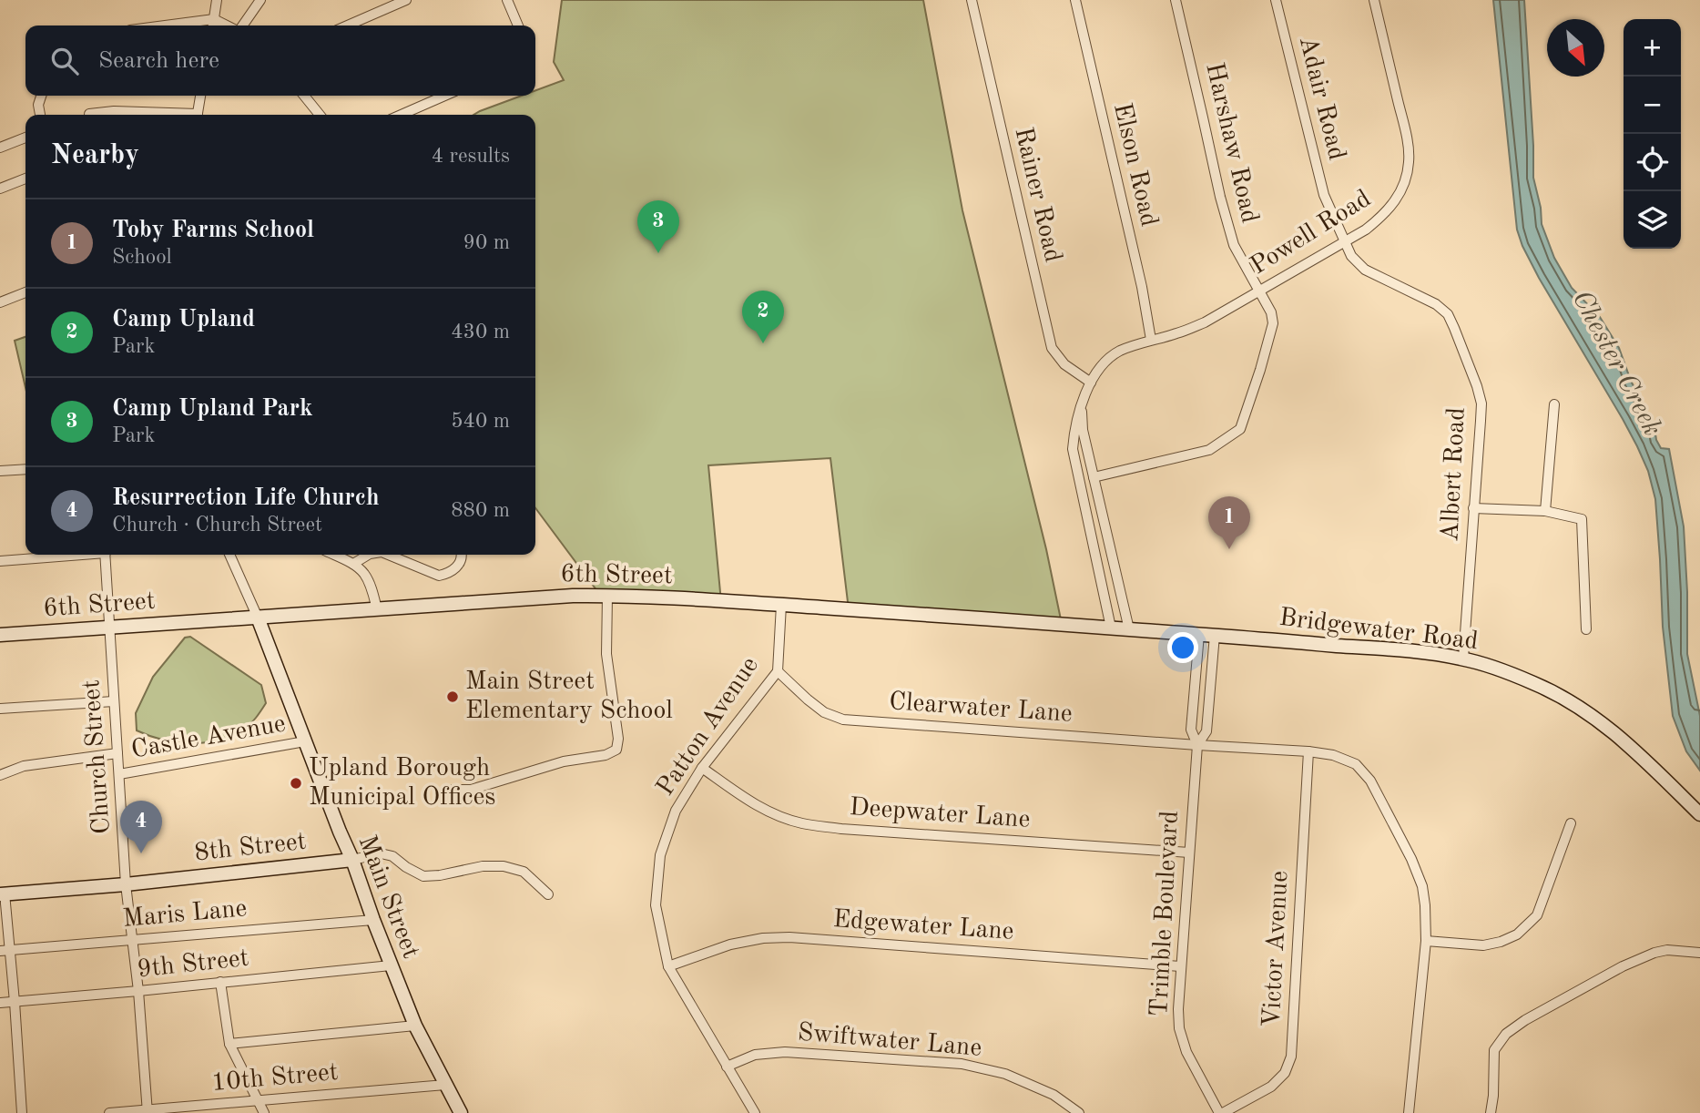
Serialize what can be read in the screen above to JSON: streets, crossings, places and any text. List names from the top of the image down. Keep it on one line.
{"streets":{"street":["Adair Road","Harshaw Road","Elson Road","Rainer Road","Powell Road","Albert Road","6th Street","Bridgewater Road","Clearwater Lane","Patton Avenue","Castle Avenue","Church Street","Deepwater Lane","8th Street","Main Street","Trimble Boulevard","Maris Lane","Edgewater Lane","Victor Avenue","9th Street","Swiftwater Lane","10th Street"]},"crossings":[["Adair Road","Powell Road"],["Adair Road","Albert Road"],["Harshaw Road","Powell Road"],["Elson Road","Powell Road"],["Rainer Road","Powell Road"],["Powell Road","Albert Road"],["Powell Road","Bridgewater Road"],["Albert Road","Bridgewater Road"],["6th Street","Bridgewater Road"],["6th Street","Patton Avenue"],["6th Street","Church Street"],["6th Street","Main Street"],["Bridgewater Road","Trimble Boulevard"],["Clearwater Lane","Patton Avenue"],["Clearwater Lane","Trimble Boulevard"],["Clearwater Lane","Victor Avenue"],["Patton Avenue","Deepwater Lane"],["Patton Avenue","Edgewater Lane"],["Patton Avenue","Swiftwater Lane"],["Castle Avenue","Church Street"],["Castle Avenue","Main Street"],["Church Street","8th Street"],["Church Street","Maris Lane"],["Church Street","9th Street"],["Church Street","10th Street"],["Deepwater Lane","Trimble Boulevard"],["8th Street","Main Street"],["Main Street","Maris Lane"],["Main Street","9th Street"],["Main Street","10th Street"],["Trimble Boulevard","Edgewater Lane"],["Trimble Boulevard","Victor Avenue"]],"water":["Chester Creek"],"places":["Main Street Elementary School","Upland Borough Municipal Offices"],"north":"bottom right","page":{"map_buttons":["+","−"],"search":"Search here","heading":["Nearby","4 results"],"list":[{"mark":"1","name":"Toby Farms School","note":"School","value":"90 m"},{"mark":"2","name":"Camp Upland","note":"Park","value":"430 m"},{"mark":"3","name":"Camp Upland Park","note":"Park","value":"540 m"},{"mark":"4","name":"Resurrection Life Church","note":"Church · Church Street","value":"880 m"}],"pins":["3","2","1","4"]}}
